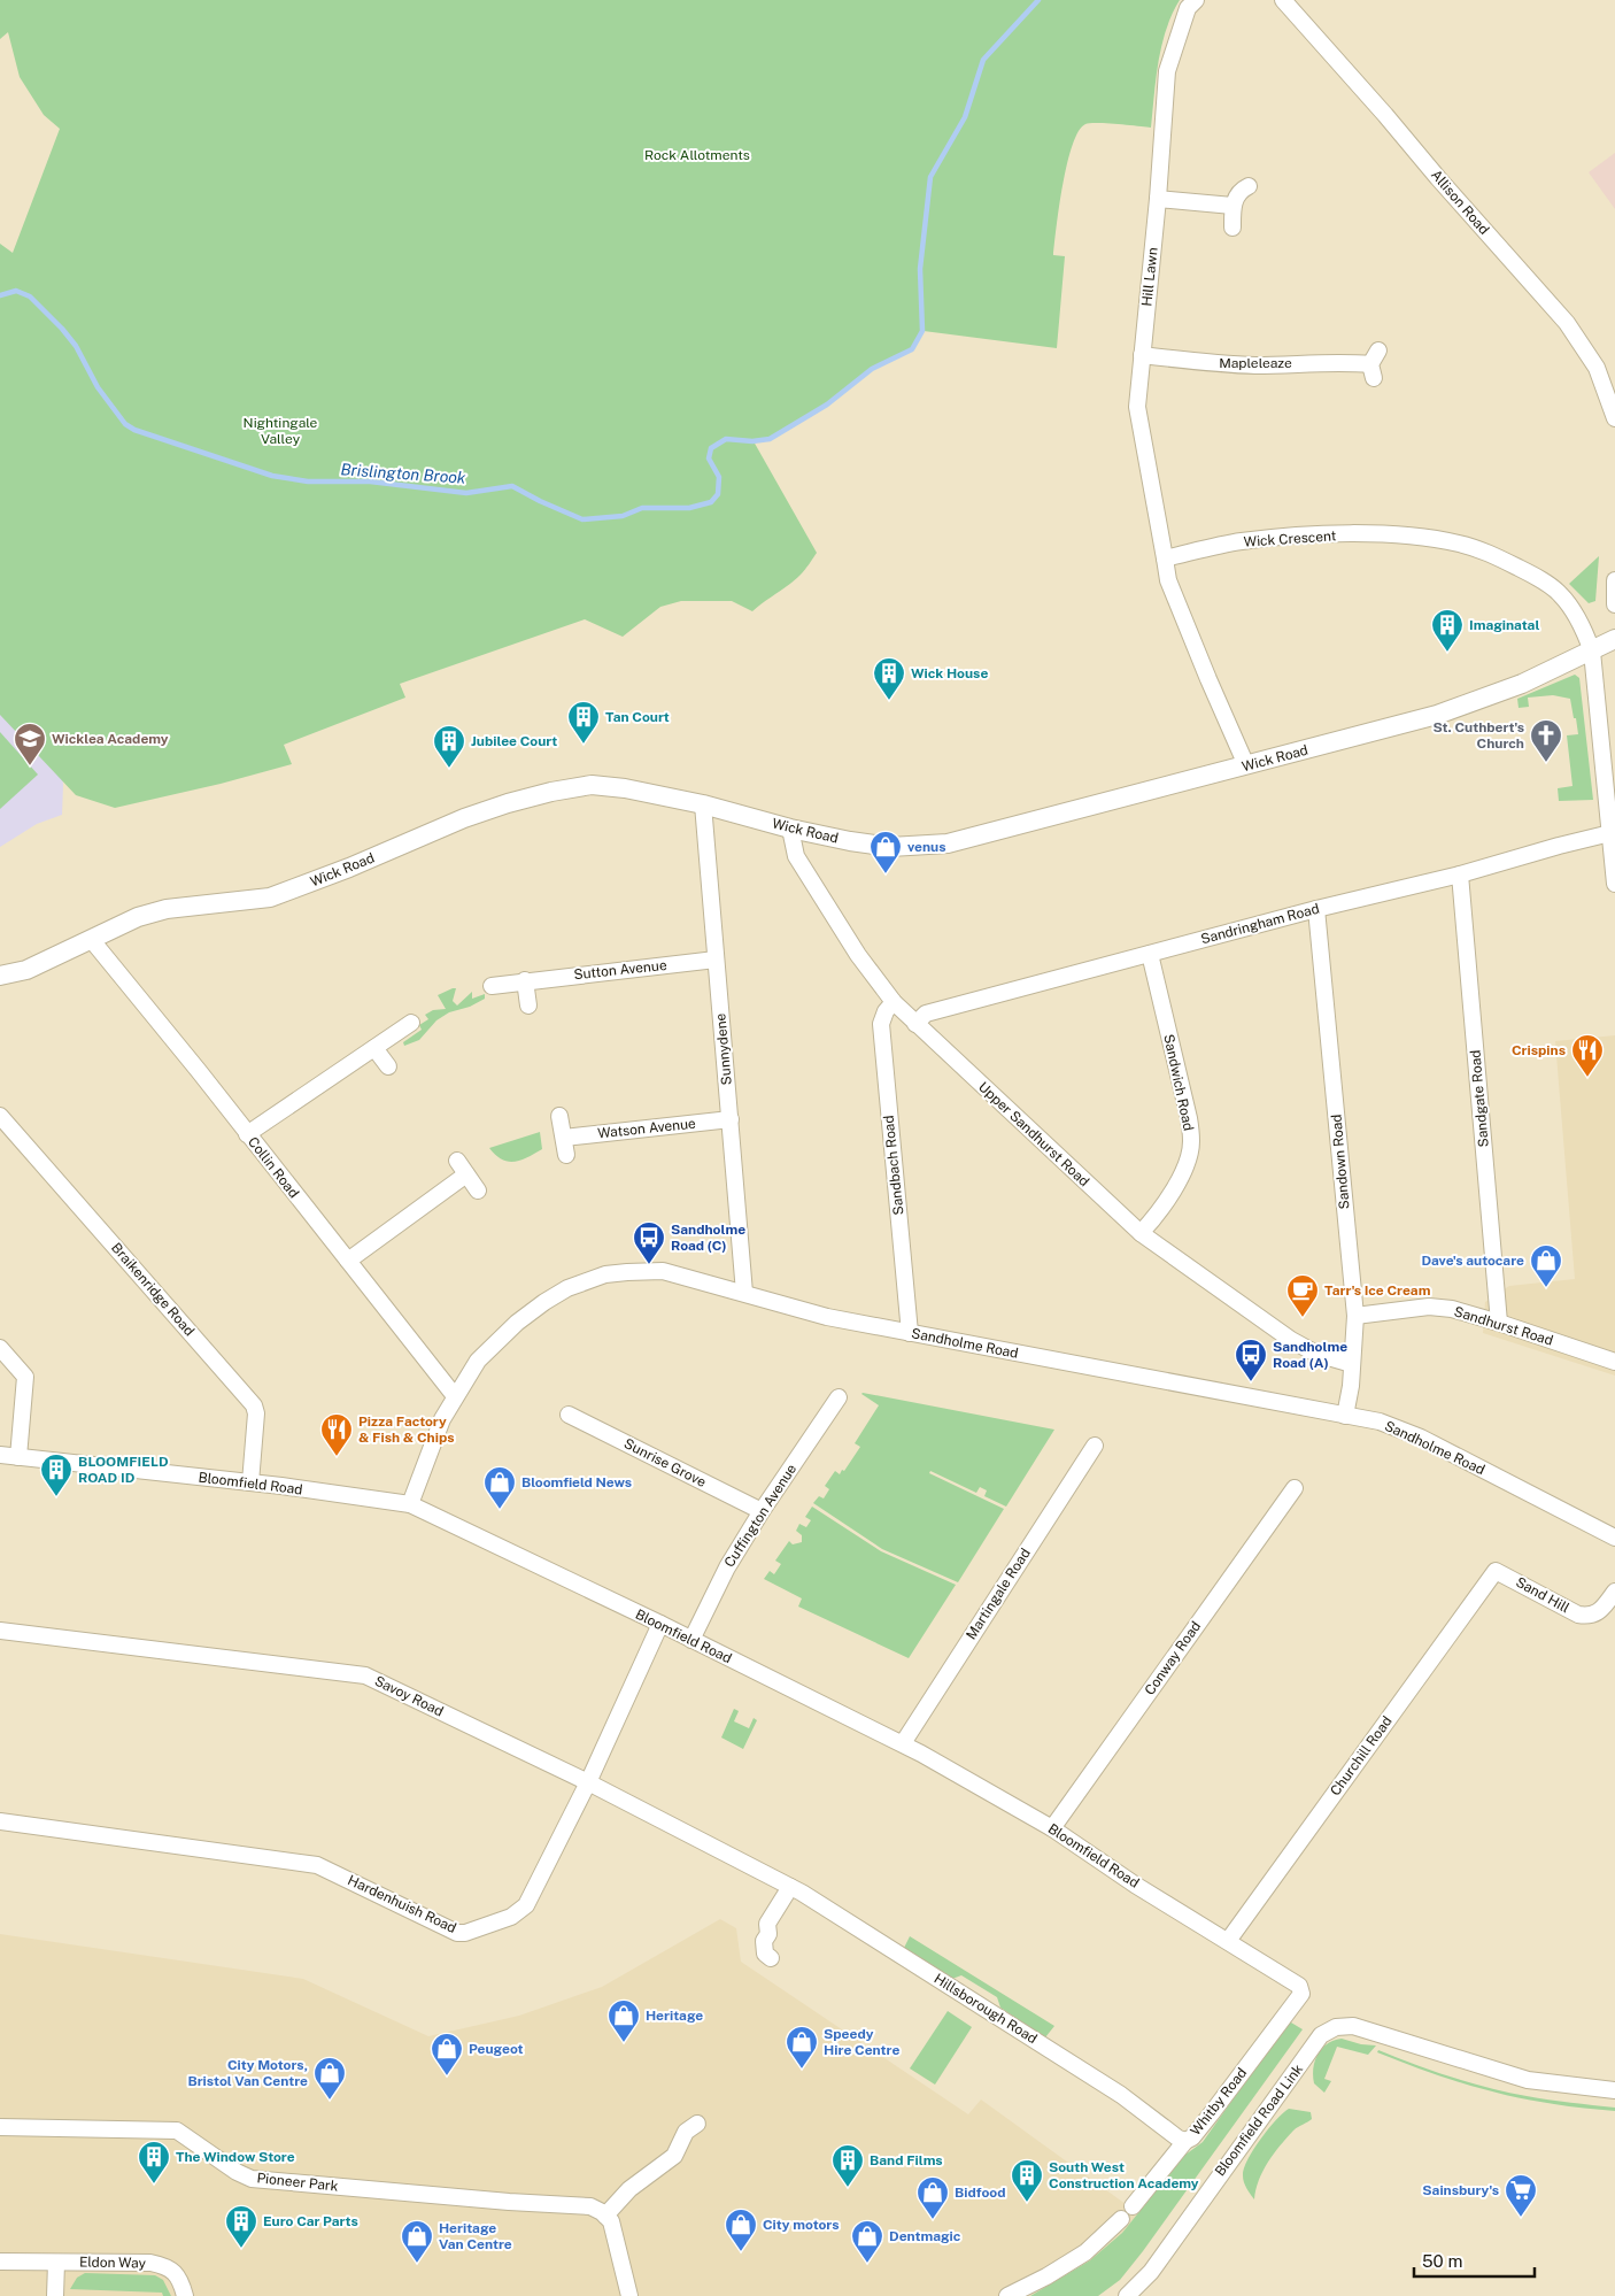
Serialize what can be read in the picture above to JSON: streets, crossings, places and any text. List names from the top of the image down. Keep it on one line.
{"streets":{"street":["Allison Road","Hill Lawn","Mapleleaze","Wick Crescent","Wick Road","Sandringham Road","Sutton Avenue","Sunnydene","Sandwich Road","Sandgate Road","Watson Avenue","Upper Sandhurst Road","Sandown Road","Sandbach Road","Collin Road","Braikenridge Road","Sandhurst Road","Sandholme Road","Sunrise Grove","Bloomfield Road","Cuffington Avenue","Martingale Road","Sand Hill","Conway Road","Savoy Road","Churchill Road","Hardenhuish Road","Hillsborough Road","Whitby Road","Bloomfield Road Link","Pioneer Park","Eldon Way"]},"crossings":[["Hill Lawn","Mapleleaze"],["Hill Lawn","Wick Crescent"],["Wick Crescent","Wick Road"],["Wick Road","Sunnydene"],["Wick Road","Upper Sandhurst Road"],["Wick Road","Collin Road"],["Sandringham Road","Sandwich Road"],["Sandringham Road","Sandgate Road"],["Sandringham Road","Upper Sandhurst Road"],["Sandringham Road","Sandown Road"],["Sutton Avenue","Sunnydene"],["Sunnydene","Watson Avenue"],["Sunnydene","Sandholme Road"],["Sandwich Road","Upper Sandhurst Road"],["Sandgate Road","Sandhurst Road"],["Upper Sandhurst Road","Sandown Road"],["Upper Sandhurst Road","Sandbach Road"],["Sandown Road","Sandhurst Road"],["Sandown Road","Sandholme Road"],["Sandbach Road","Sandholme Road"],["Collin Road","Sandholme Road"],["Braikenridge Road","Bloomfield Road"],["Sandholme Road","Bloomfield Road"],["Sunrise Grove","Cuffington Avenue"],["Bloomfield Road","Cuffington Avenue"],["Bloomfield Road","Martingale Road"],["Bloomfield Road","Conway Road"],["Bloomfield Road","Churchill Road"],["Bloomfield Road","Hardenhuish Road"],["Bloomfield Road","Whitby Road"],["Sand Hill","Churchill Road"],["Savoy Road","Hardenhuish Road"],["Savoy Road","Hillsborough Road"],["Hillsborough Road","Whitby Road"]],"water":["Brislington Brook"],"parks":["Rock Allotments","Nightingale Valley"],"places":{"building":["Imaginatal","Wick House","Tan Court","Jubilee Court","BLOOMFIELD ROAD ID","The Window Store","Band Films","South West Construction Academy","Euro Car Parts"],"church":["St. Cuthbert's Church"],"school or university":["Wicklea Academy"],"shop":["venus","Dave's autocare","Bloomfield News","Heritage","Speedy Hire Centre","Peugeot","City Motors, Bristol Van Centre","Bidfood","City motors","Heritage Van Centre","Dentmagic"],"restaurant":["Crispins","Pizza Factory & Fish & Chips"],"bus stop":["Sandholme Road (C)","Sandholme Road (A)"],"cafe":["Tarr's Ice Cream"],"supermarket":["Sainsbury's"]},"scale_bar":"50 m"}
